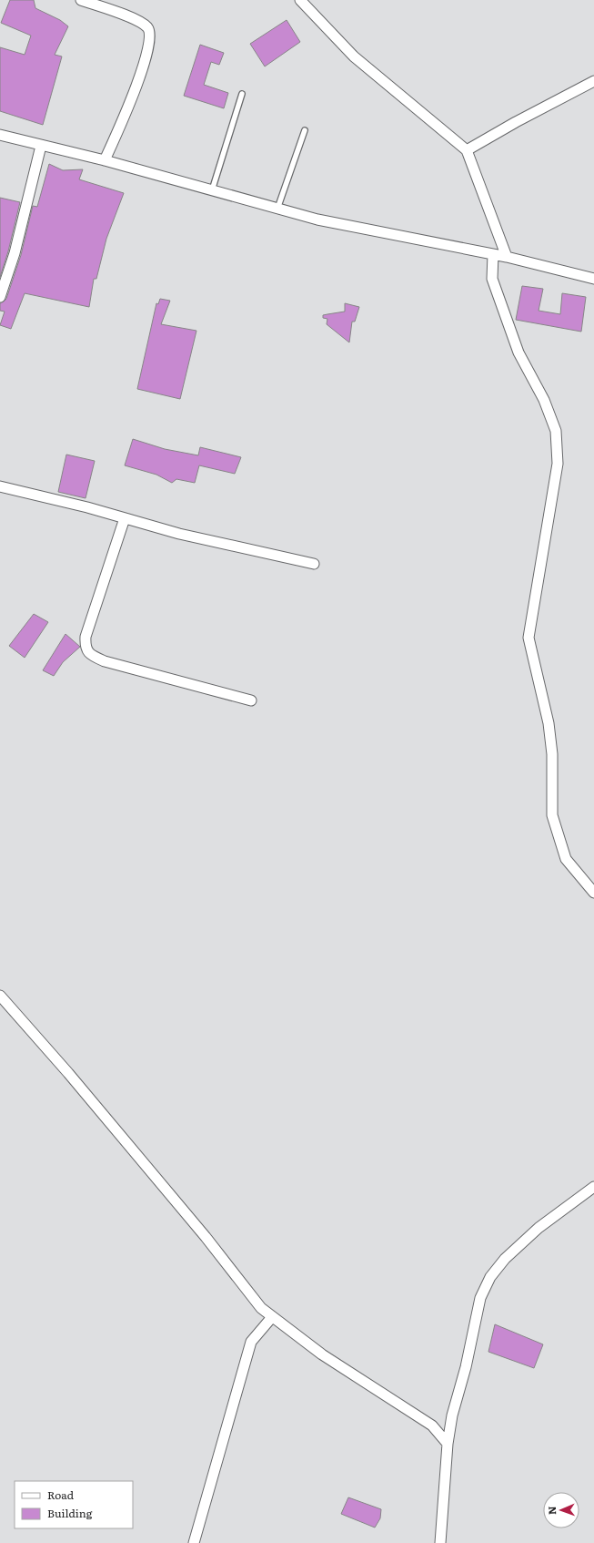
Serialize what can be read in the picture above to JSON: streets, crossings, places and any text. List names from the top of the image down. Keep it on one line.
{"legend":["Road","Building"],"north":"left"}
